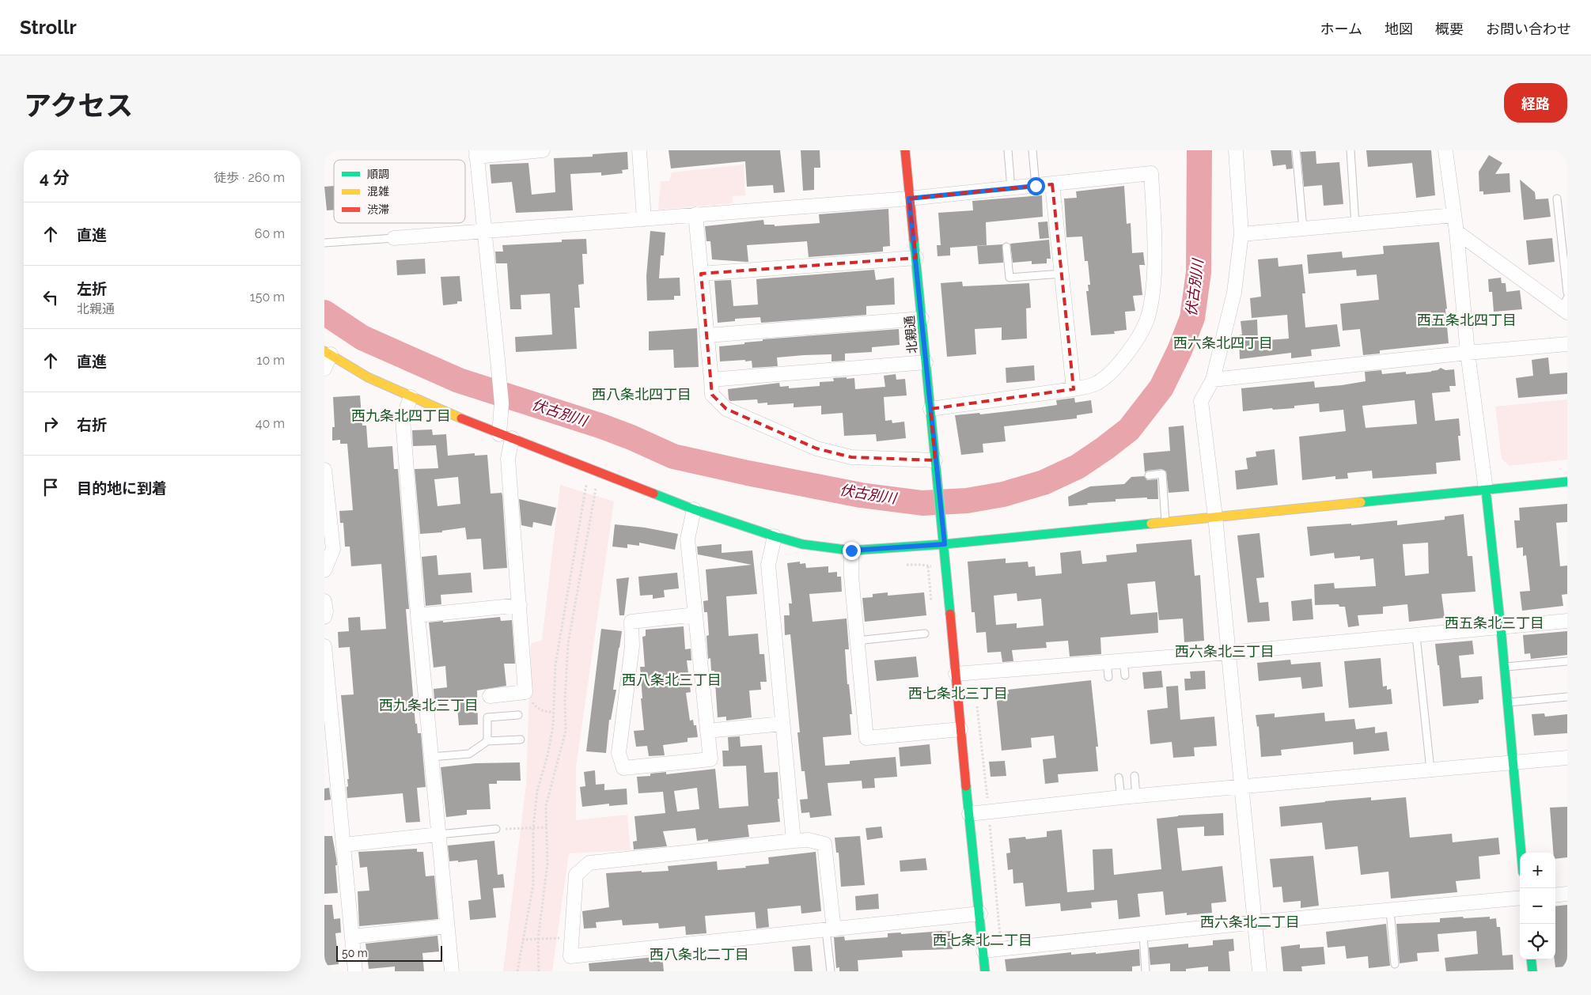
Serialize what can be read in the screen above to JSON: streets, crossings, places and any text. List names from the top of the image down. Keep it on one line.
{"streets":{"street":["北親通"]},"districts":["西五条北四丁目","西六条北四丁目","西八条北四丁目","西九条北四丁目","西五条北三丁目","西六条北三丁目","西八条北三丁目","西七条北三丁目","西九条北三丁目","西六条北二丁目","西七条北二丁目","西八条北二丁目"],"water":["伏古別川"],"legend":["順調","混雑","渋滞"],"scale_bar":"50 m","page":{"header":"Strollr","nav":["ホーム","地図","概要","お問い合わせ"],"title":"アクセス","buttons":"経路","heading":["4 分","徒歩 · 260 m"],"list":[["直進","60 m"],["左折","北親通","150 m"],["直進","10 m"],["右折","40 m"],"目的地に到着"],"map_buttons":["+","−"],"scale":"50 m"}}
